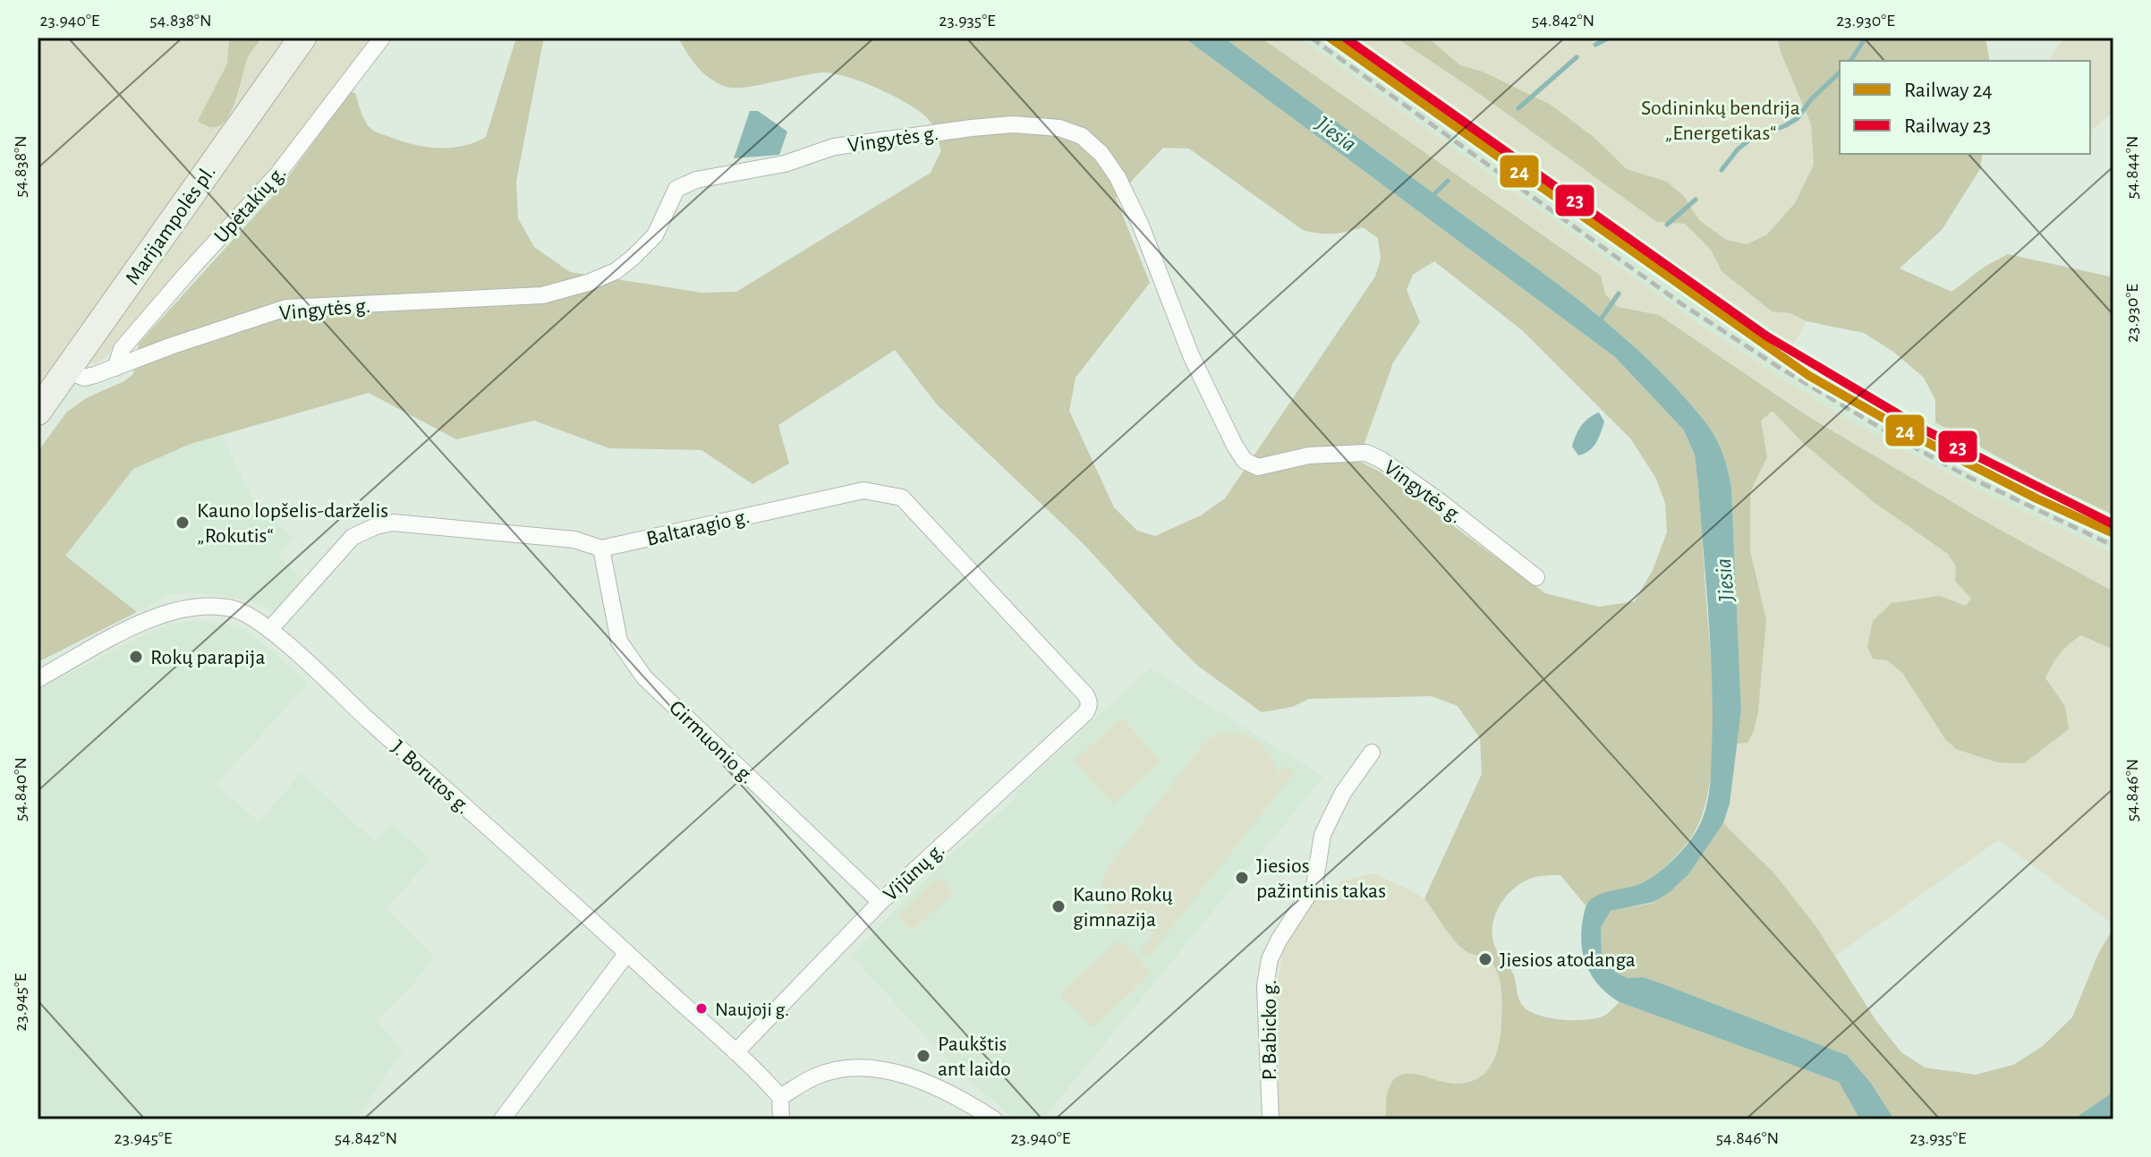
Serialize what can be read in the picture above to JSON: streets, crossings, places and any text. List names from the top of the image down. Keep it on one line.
{"streets":{"main road":["Marijampolės pl."],"street":["Vingytės g.","Upėtakių g.","Baltaragio g.","Girmuonio g.","J. Borutos g.","Vijūnų g.","P. Babicko g."]},"crossings":[["Vingytės g.","Upėtakių g."],["Vingytės g.","Marijampolės pl."],["Baltaragio g.","Girmuonio g."],["Baltaragio g.","J. Borutos g."],["Baltaragio g.","Vijūnų g."],["Girmuonio g.","Vijūnų g."],["J. Borutos g.","Vijūnų g."]],"water":["Jiesia"],"parks":["Sodininkų bendrija „Energetikas“"],"places":["Kauno lopšelis-darželis „Rokutis“","Rokų parapija","Jiesios pažintinis takas","Kauno Rokų gimnazija","Jiesios atodanga","Naujoji g.","Paukštis ant laido"],"lines":["rail line 24","rail line 23"],"legend":["Railway 24","Railway 23"],"coordinates":["23.940°E","54.838°N","23.935°E","54.842°N","23.930°E","54.844°N","54.840°N","54.846°N","23.945°E"]}
